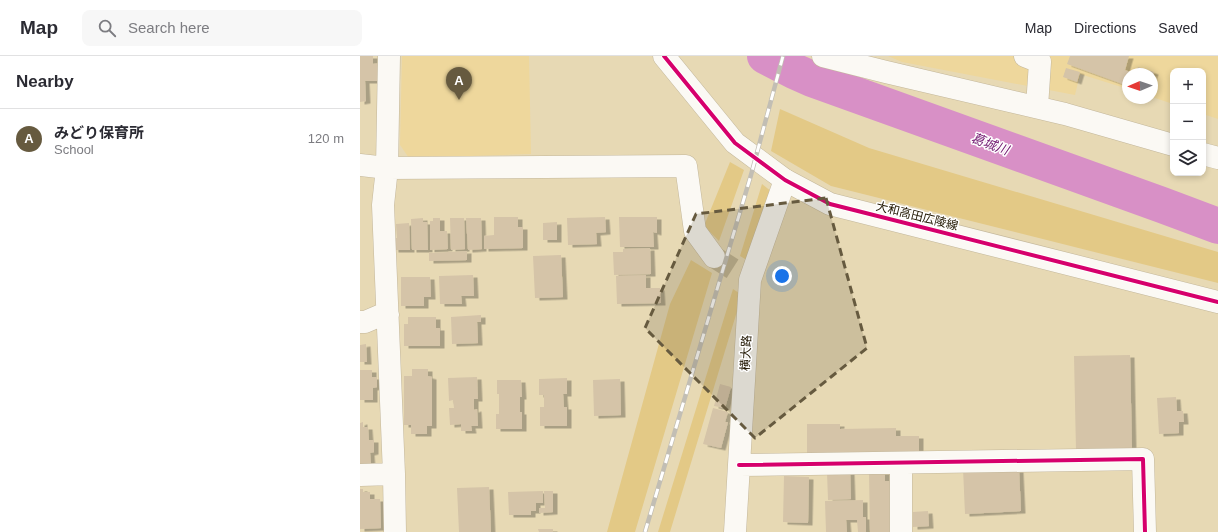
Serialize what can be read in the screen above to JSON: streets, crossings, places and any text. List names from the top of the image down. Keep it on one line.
{"streets":{"street":["大和高田広陵線","横大路"]},"crossings":[["大和高田広陵線","横大路"]],"water":["葛城川"],"north":"left","page":{"header":"Map","search":"Search here","nav":["Map","Directions","Saved"],"heading":"Nearby","pins":"A","map_buttons":["+","−"],"list":[{"mark":"A","name":"みどり保育所","note":"School","value":"120 m"}]}}
